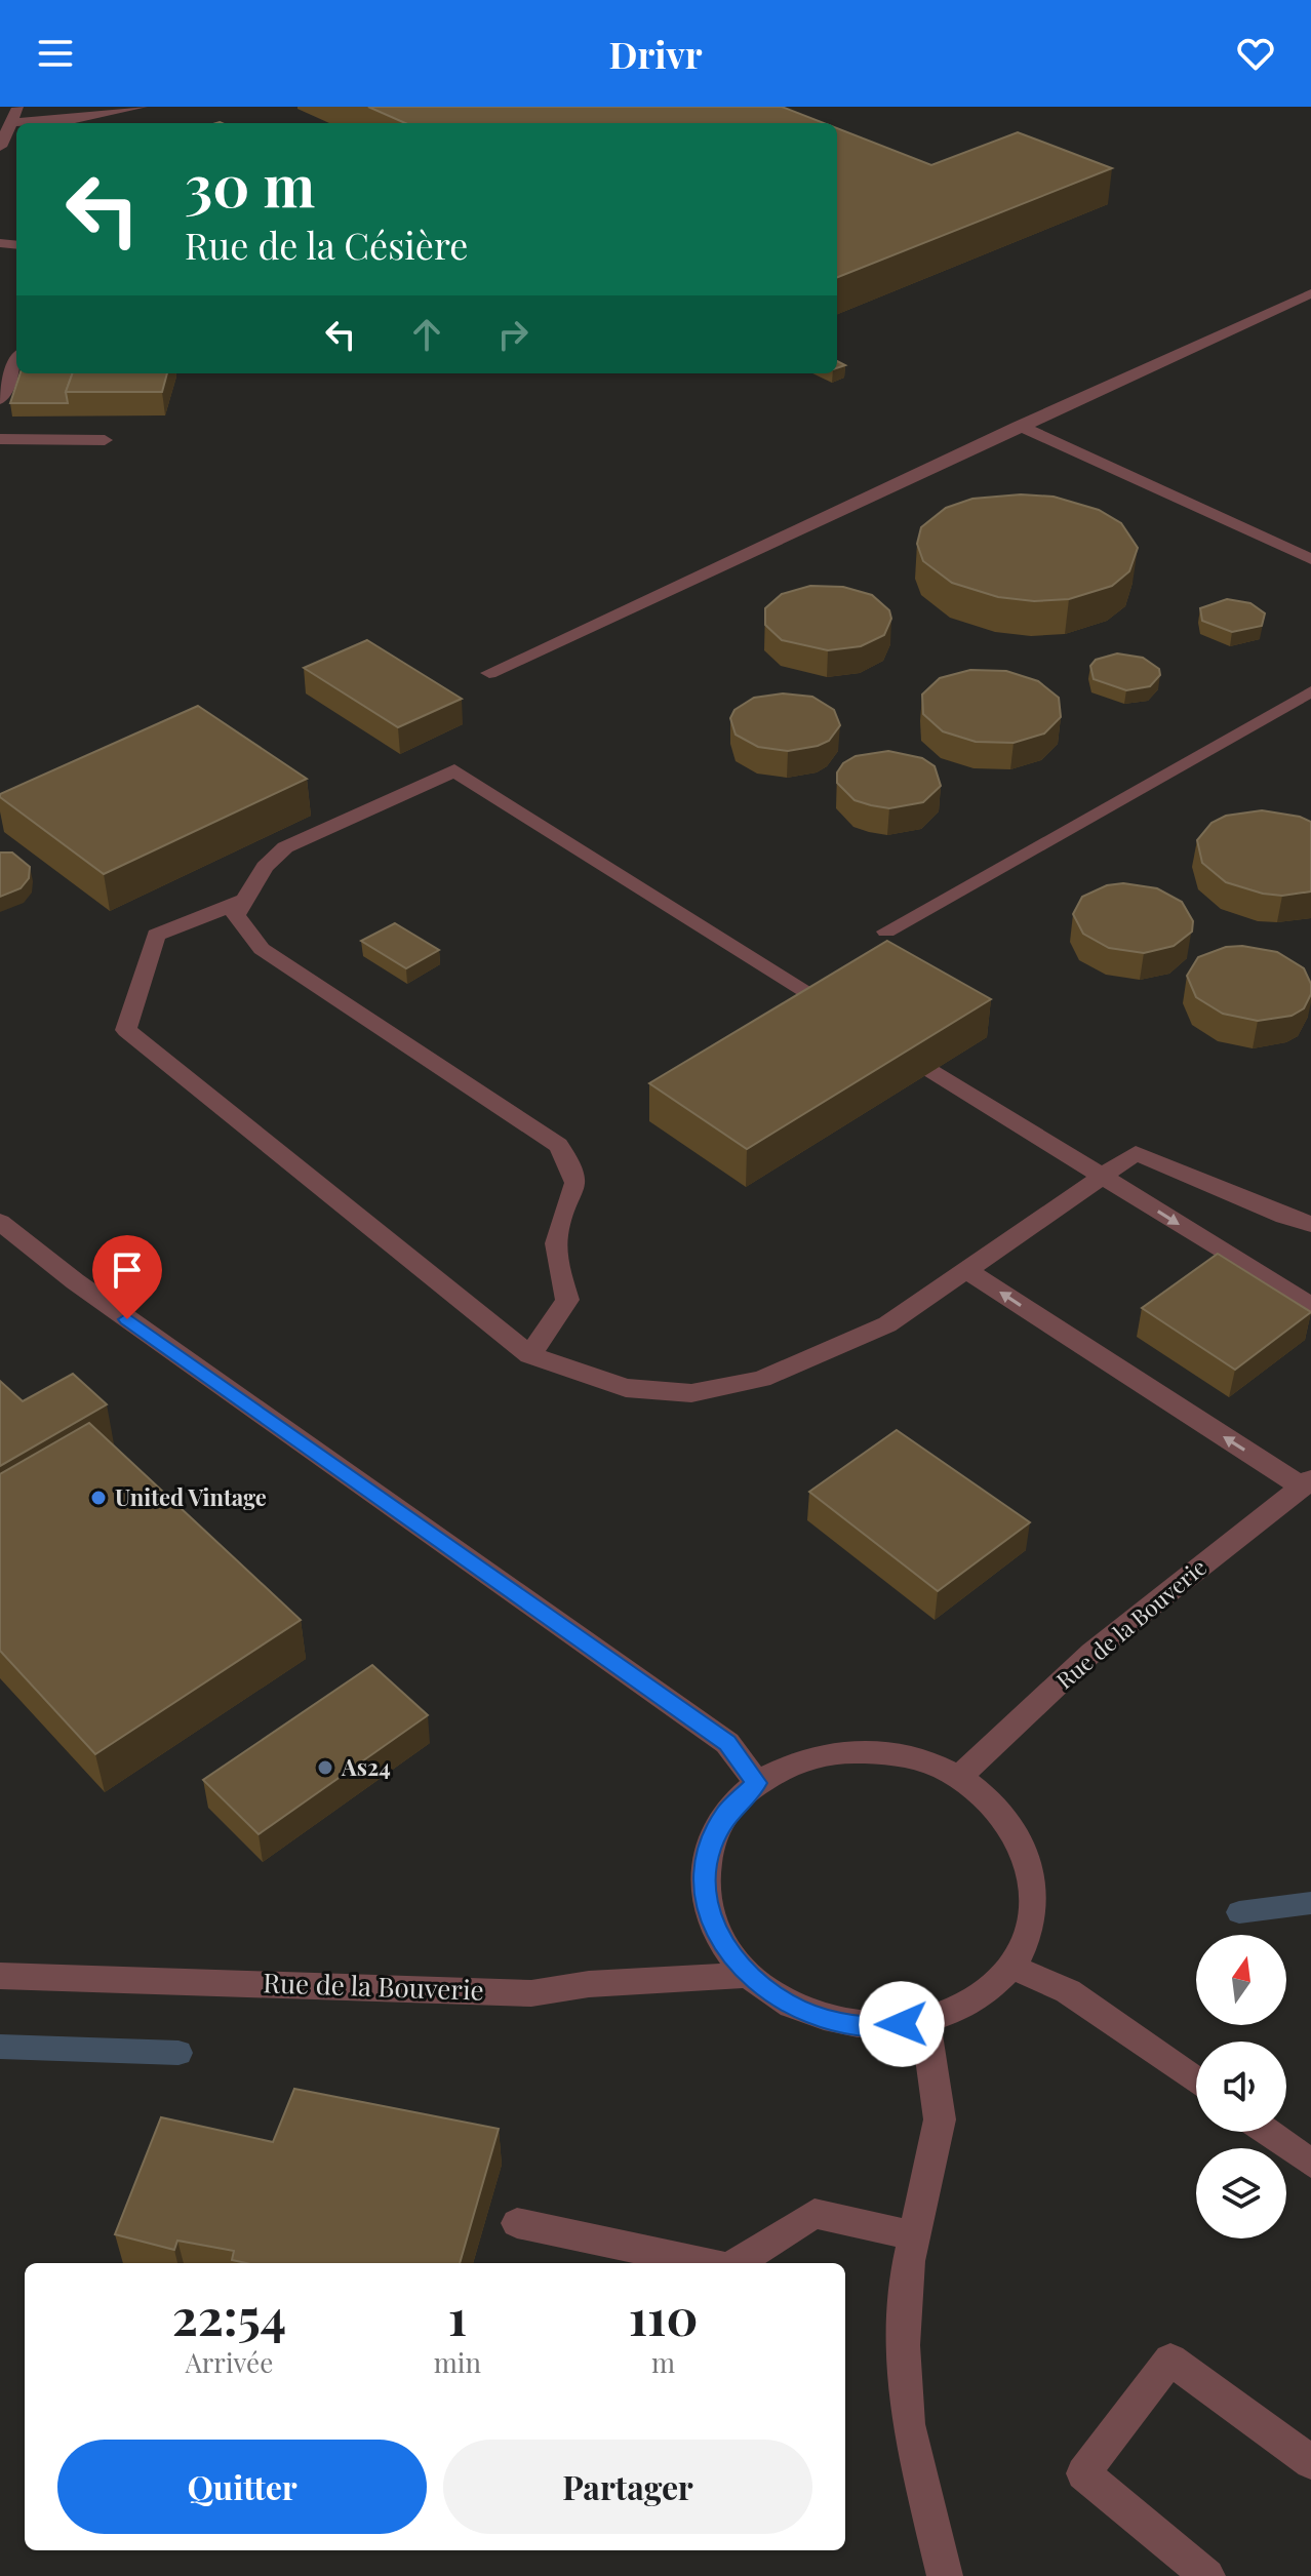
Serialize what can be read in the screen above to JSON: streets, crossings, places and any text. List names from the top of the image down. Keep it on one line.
{"streets":{"street":["Rue de la Bouverie"]},"places":["United Vintage","As24"],"north":"top","page":{"header":"Drivr","turn":["30 m","Rue de la Césière"],"eta":["22:54","Arrivée","1","min","110","m"],"buttons":["Quitter","Partager"]}}
